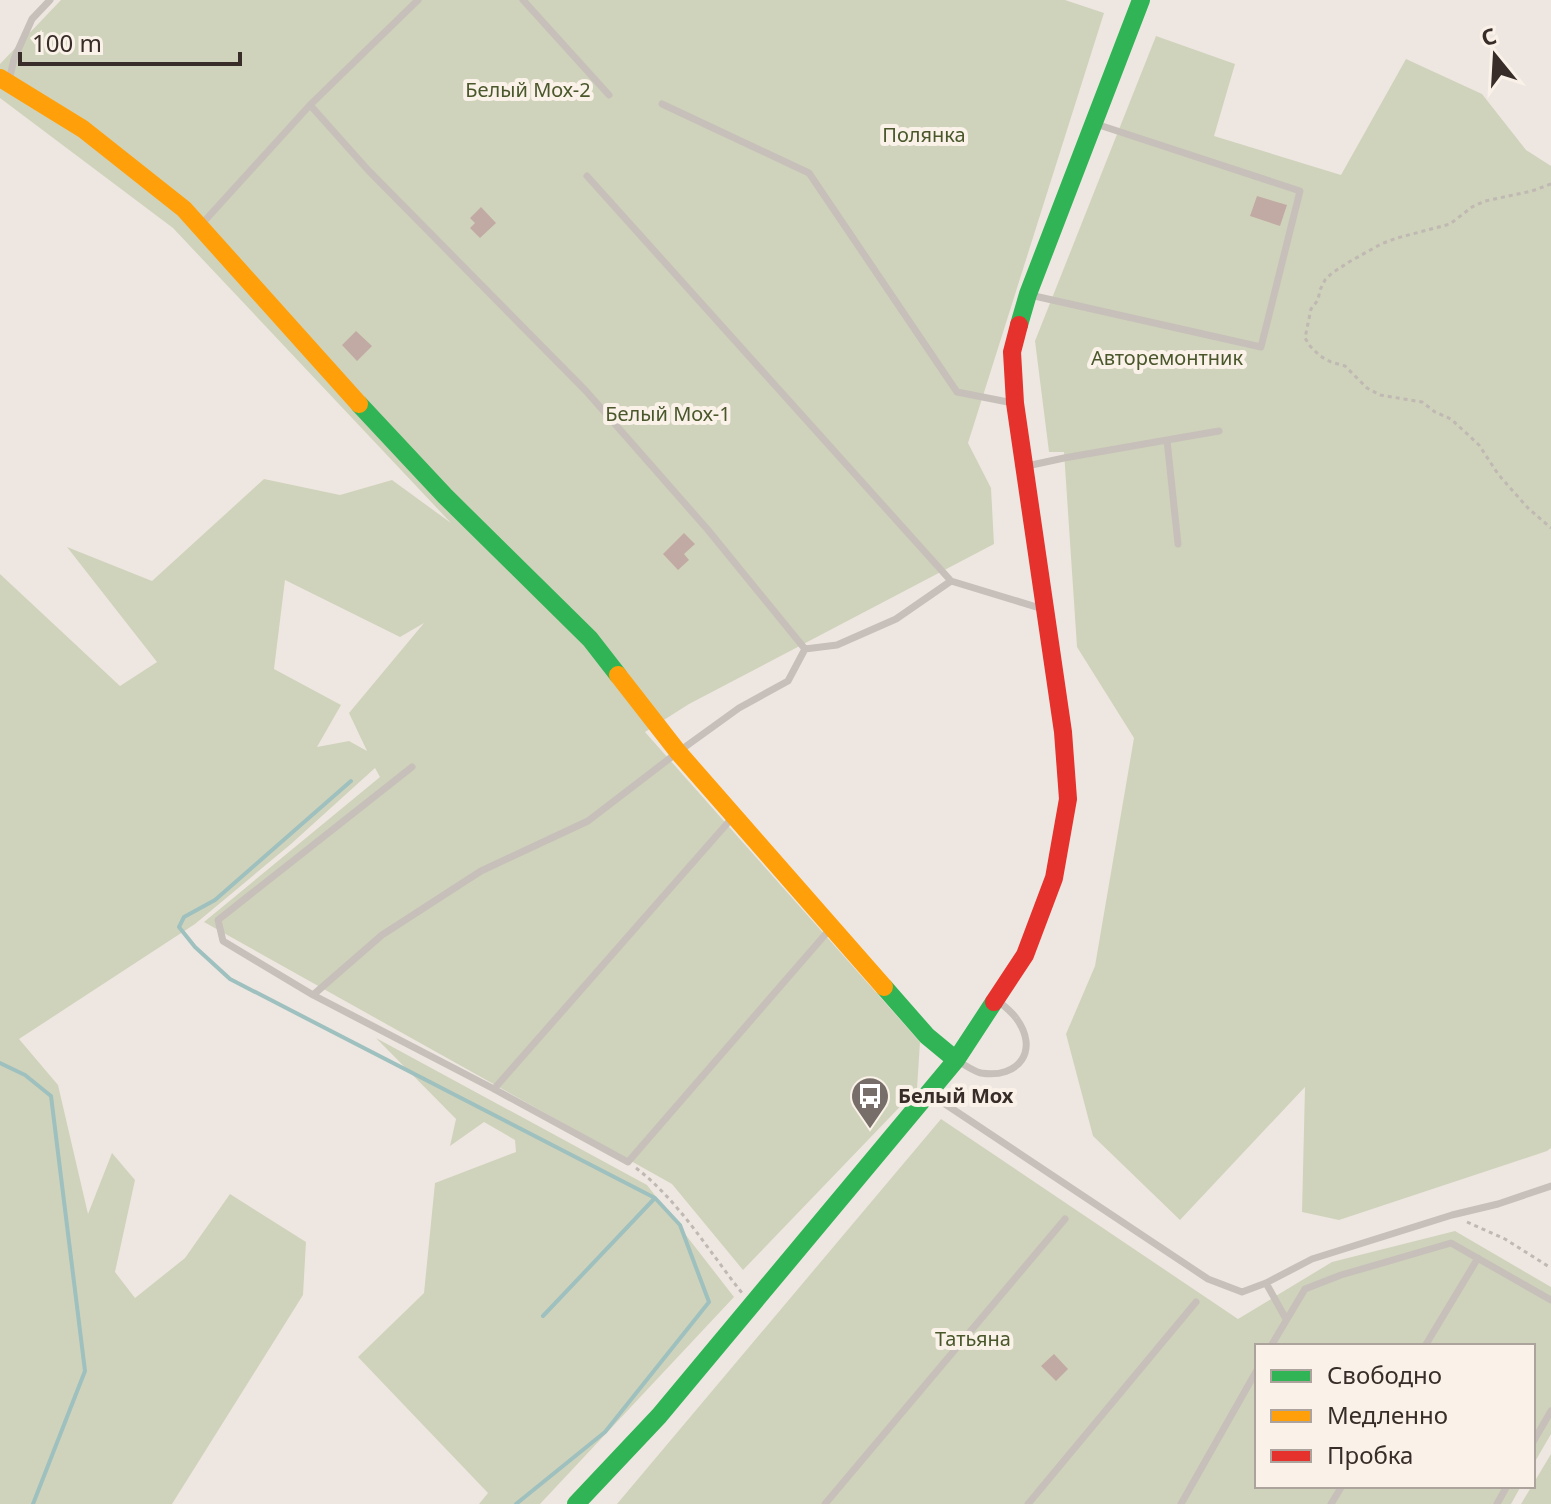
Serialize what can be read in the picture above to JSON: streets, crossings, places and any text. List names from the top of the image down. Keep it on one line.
{"parks":["Белый Мох-2","Полянка","Авторемонтник","Белый Мох-1","Татьяна"],"places":{"bus stop":["Белый Мох"]},"legend":["Свободно","Медленно","Пробка"],"scale_bar":"100 m","north":"top"}
